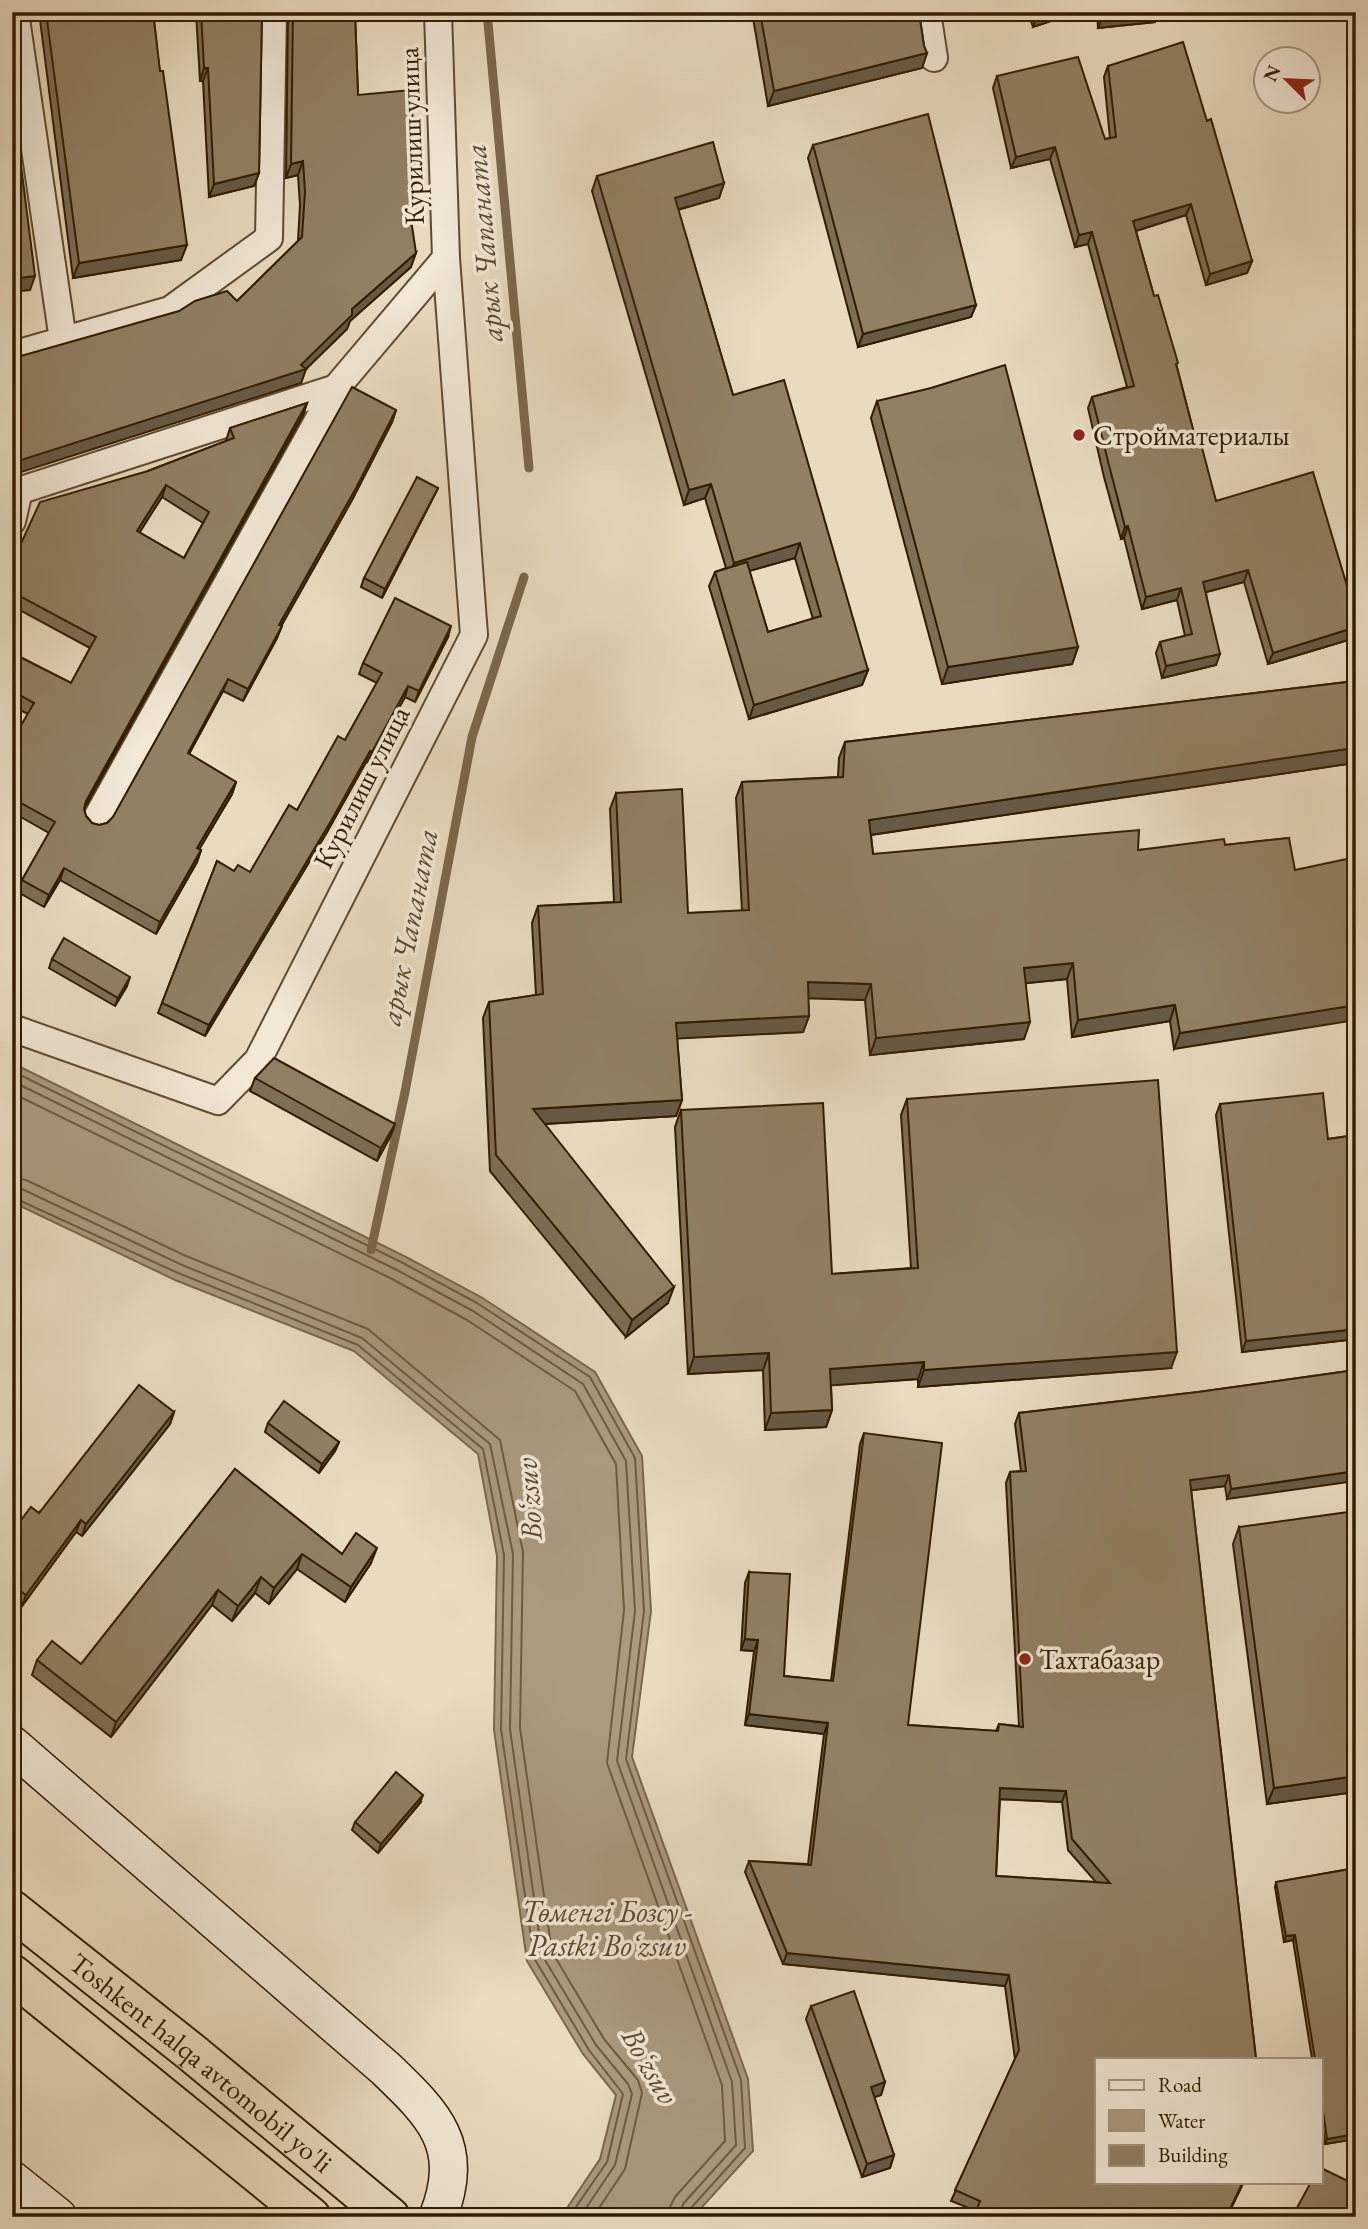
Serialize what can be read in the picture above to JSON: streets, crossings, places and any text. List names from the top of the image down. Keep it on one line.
{"streets":{"highway":["Toshkent halqa avtomobil yo'li"],"street":["Курилиш улица"]},"water":["арык Чапаната","Boʻzsuv","Төменгі Бозсу - Pastki Boʻzsuv"],"places":["Стройматериалы","Тахтабазар"],"legend":["Road","Water","Building"],"north":"top left"}
